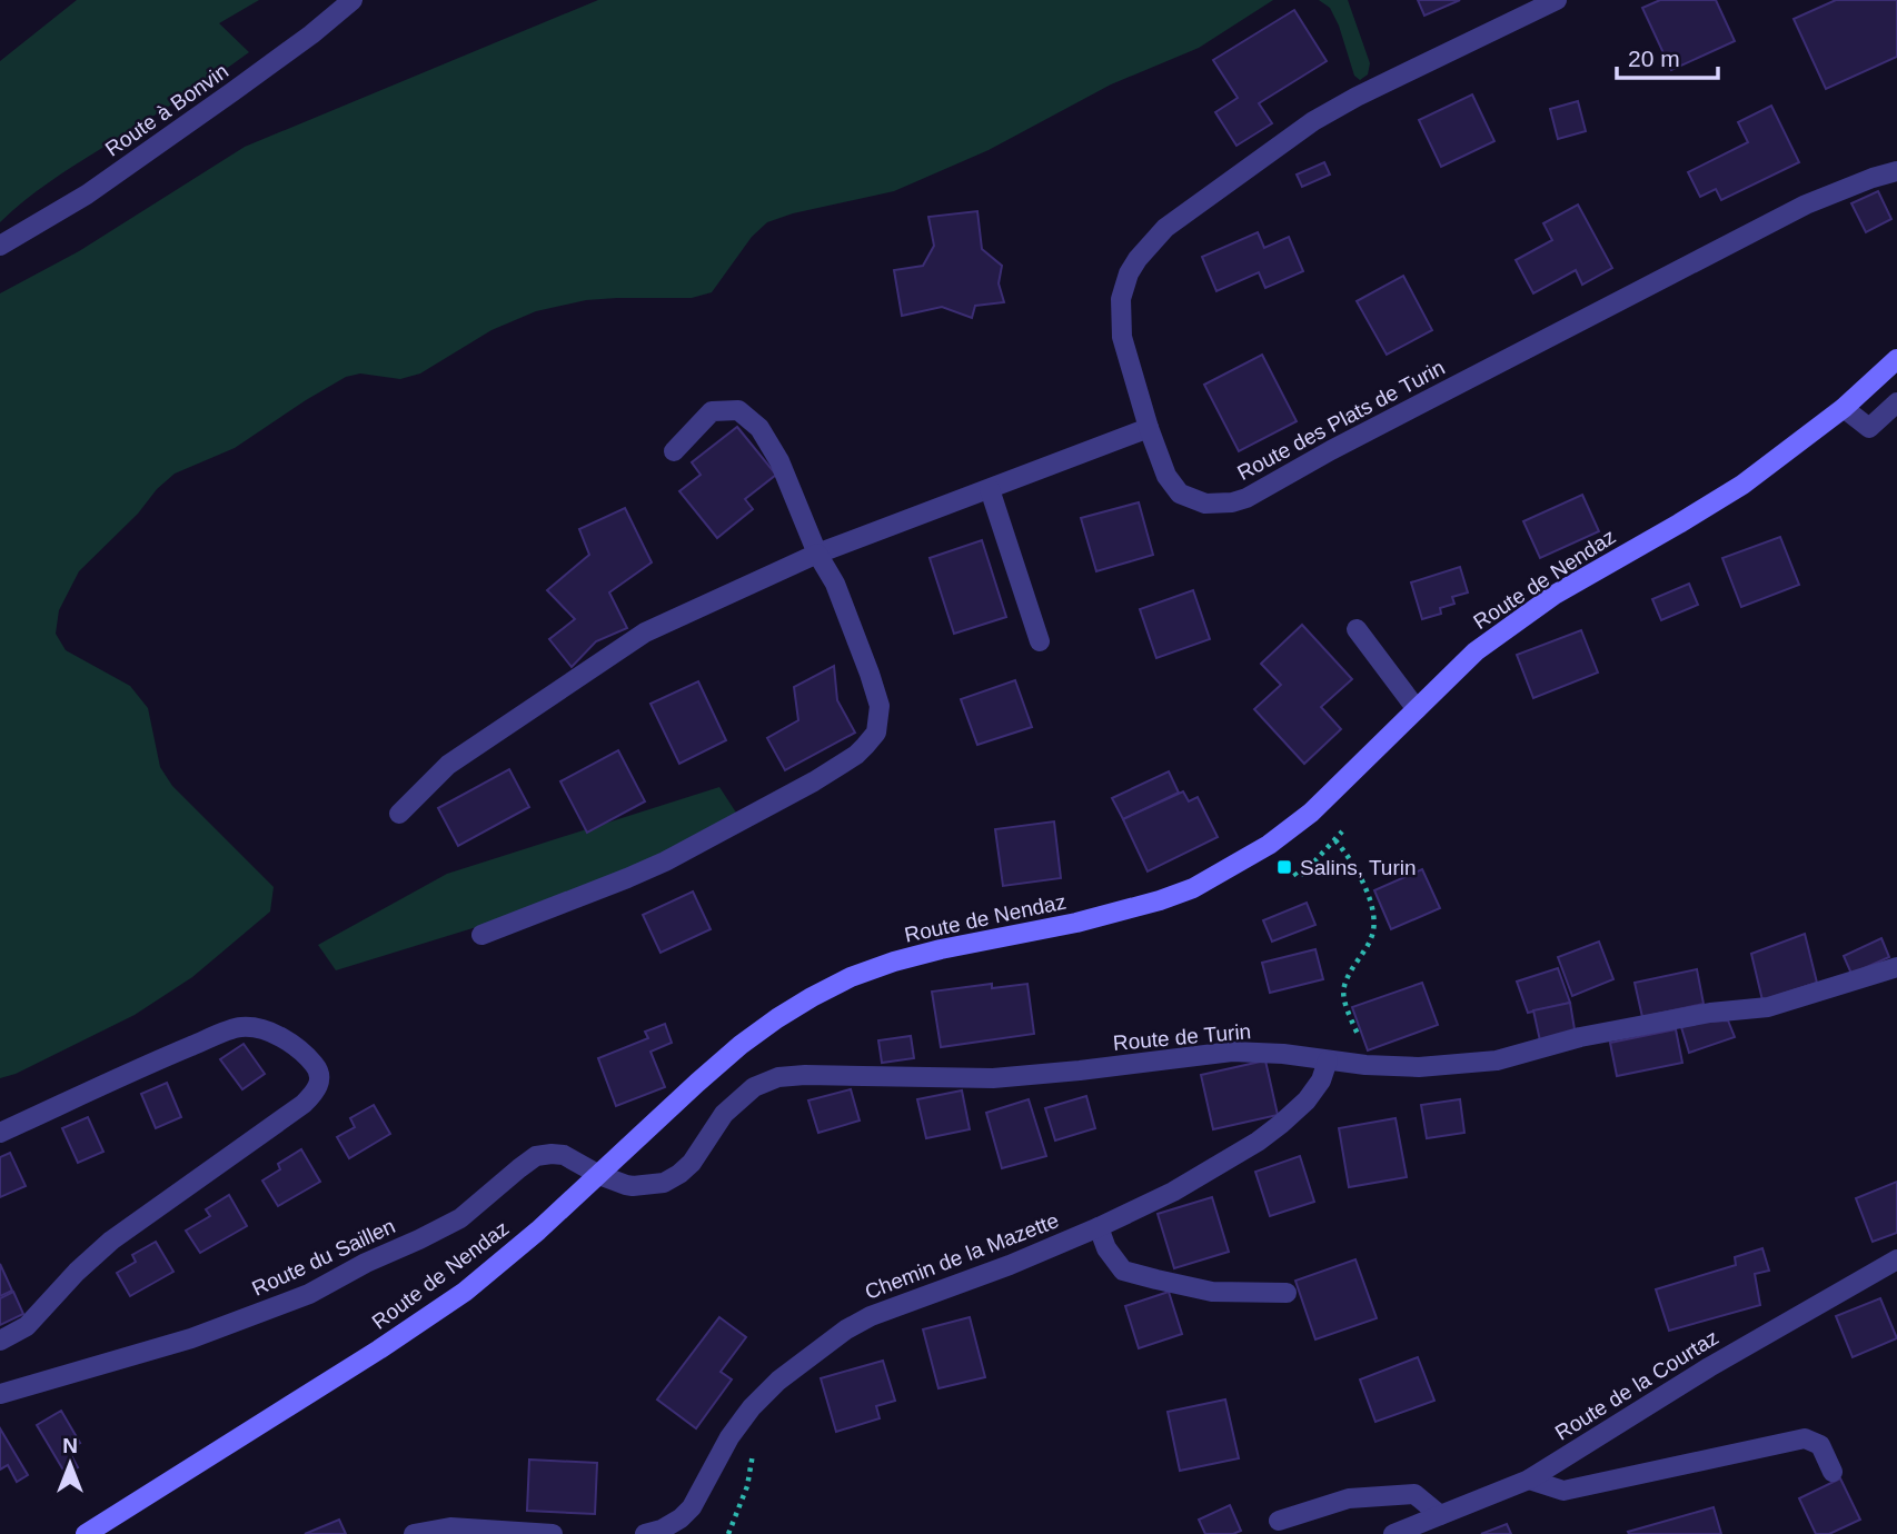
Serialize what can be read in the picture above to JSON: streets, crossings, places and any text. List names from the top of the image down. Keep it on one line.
{"streets":{"main road":["Route de Nendaz"],"street":["Route à Bonvin","Route des Plats de Turin","Route de Turin","Chemin de la Mazette","Route du Saillen","Route de la Courtaz"]},"crossings":[["Route de Nendaz","Route de Turin"],["Route de Nendaz","Route du Saillen"],["Route de Turin","Chemin de la Mazette"],["Route de Turin","Route du Saillen"]],"places":{"transit":["Salins, Turin"]},"scale_bar":"20 m","north":"top"}
